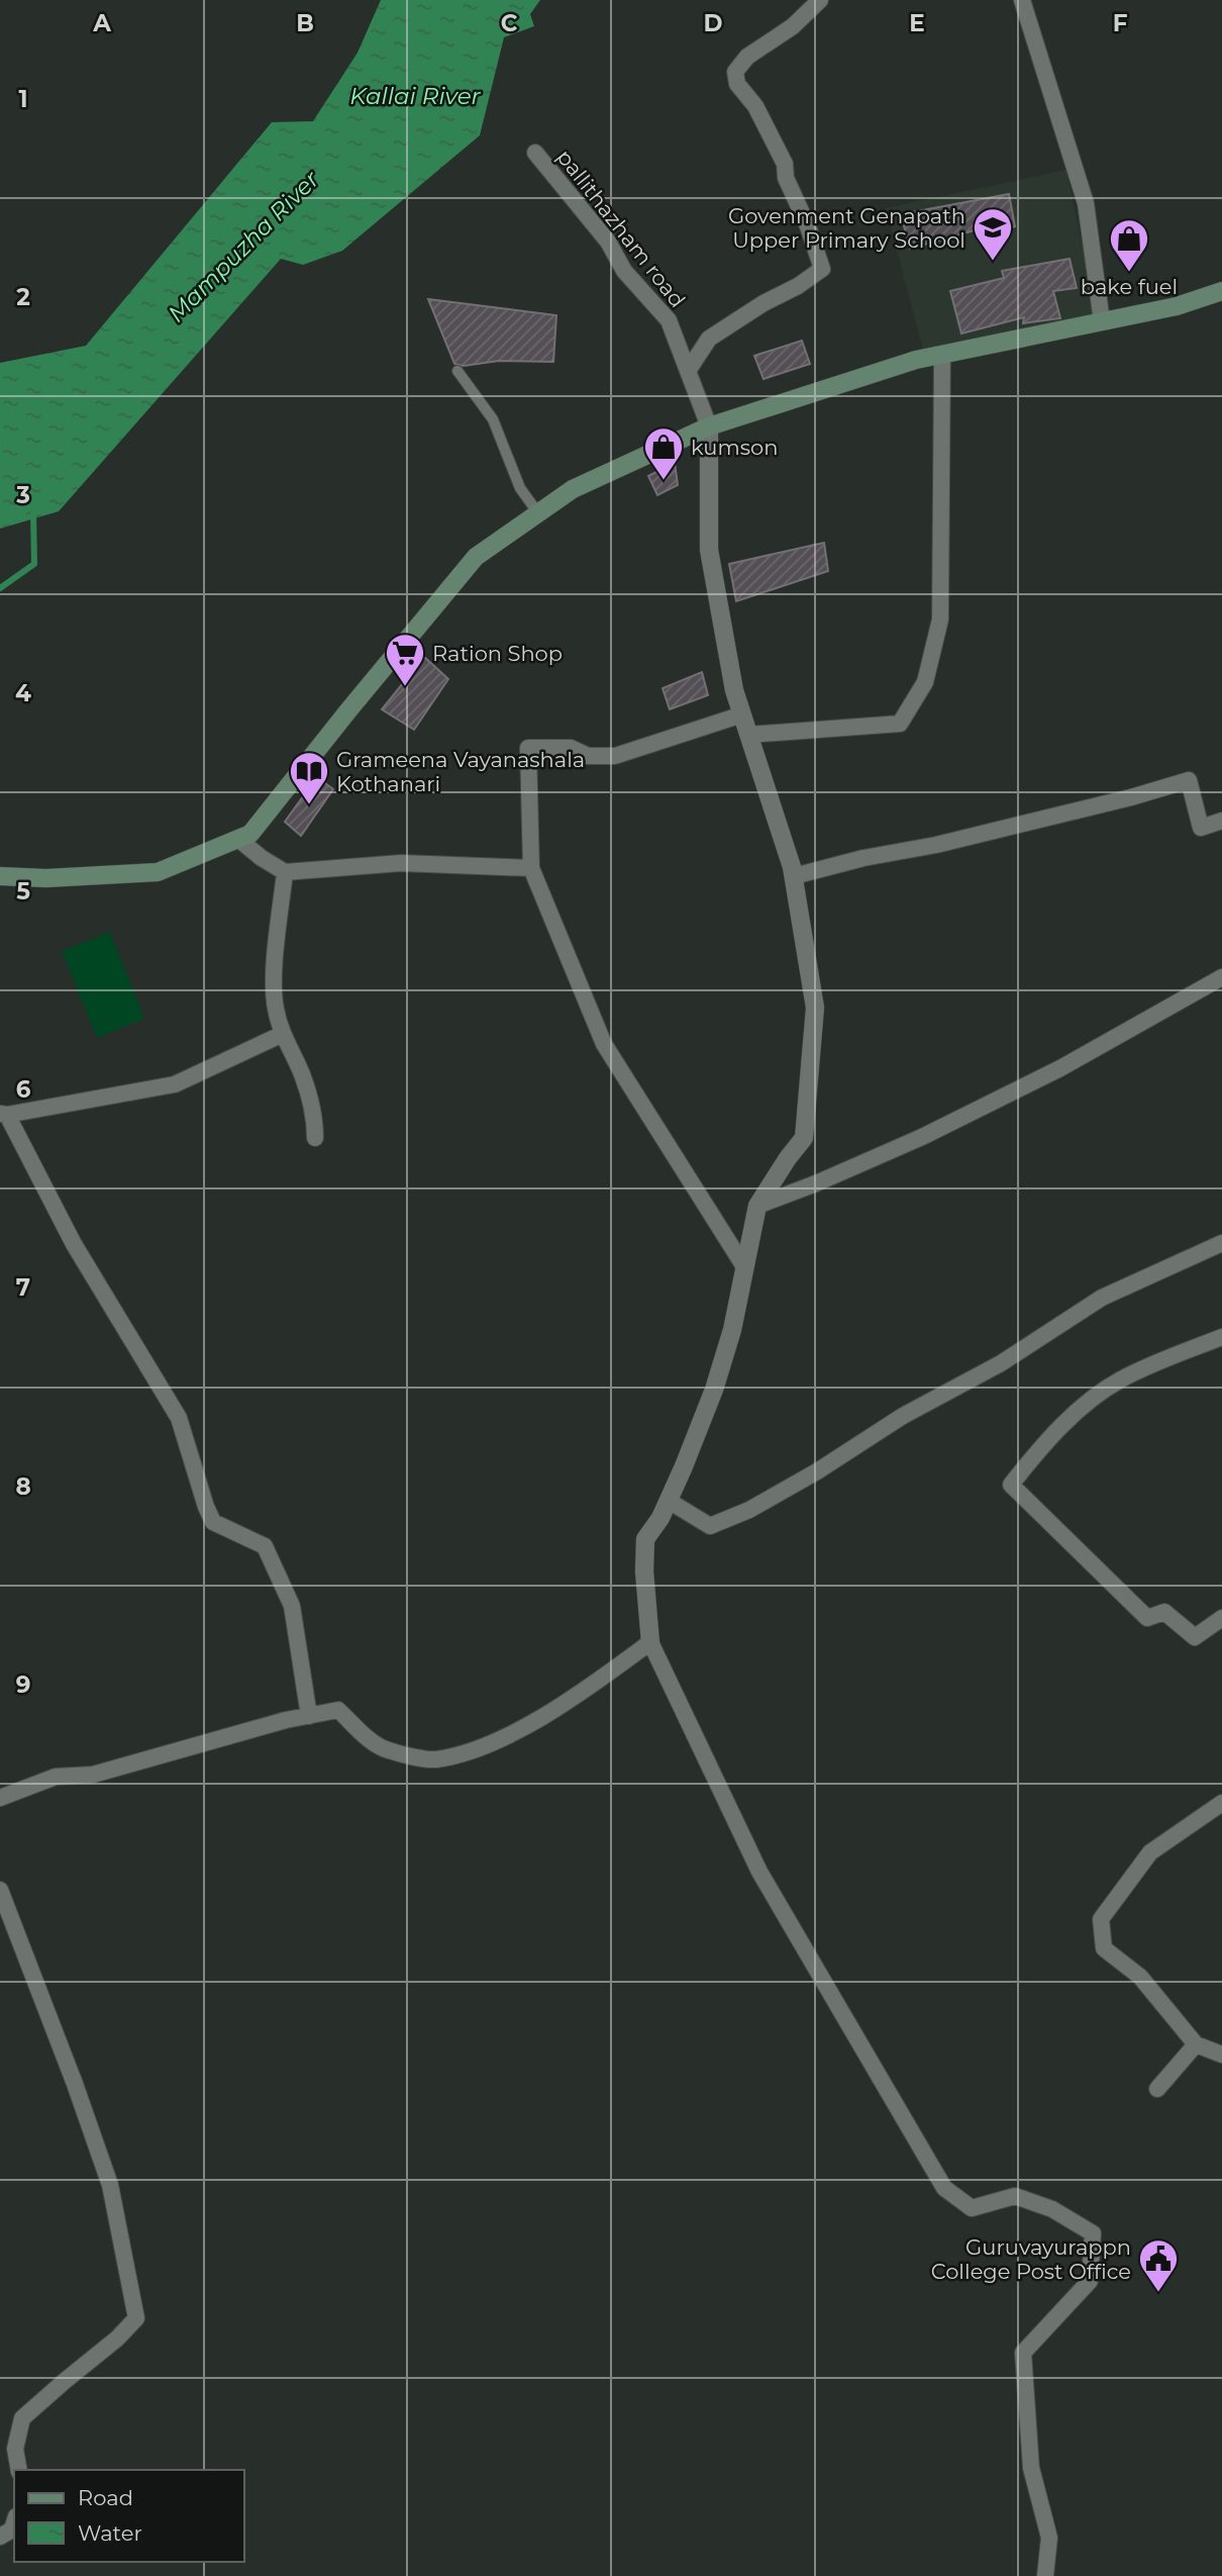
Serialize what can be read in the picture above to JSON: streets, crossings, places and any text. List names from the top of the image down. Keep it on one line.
{"streets":{"street":["pallithazham road"]},"water":["Kallai River","Mampuzha River"],"places":{"school or university":["Govenment Genapath Upper Primary School"],"shop":["bake fuel","kumson"],"supermarket":["Ration Shop"],"library":["Grameena Vayanashala Kothanari"],"public building":["Guruvayurappn College Post Office"]},"legend":["Road","Water"],"grid":{"columns":["A","B","C","D","E","F"],"rows":["1","2","3","4","5","6","7","8","9"]}}
